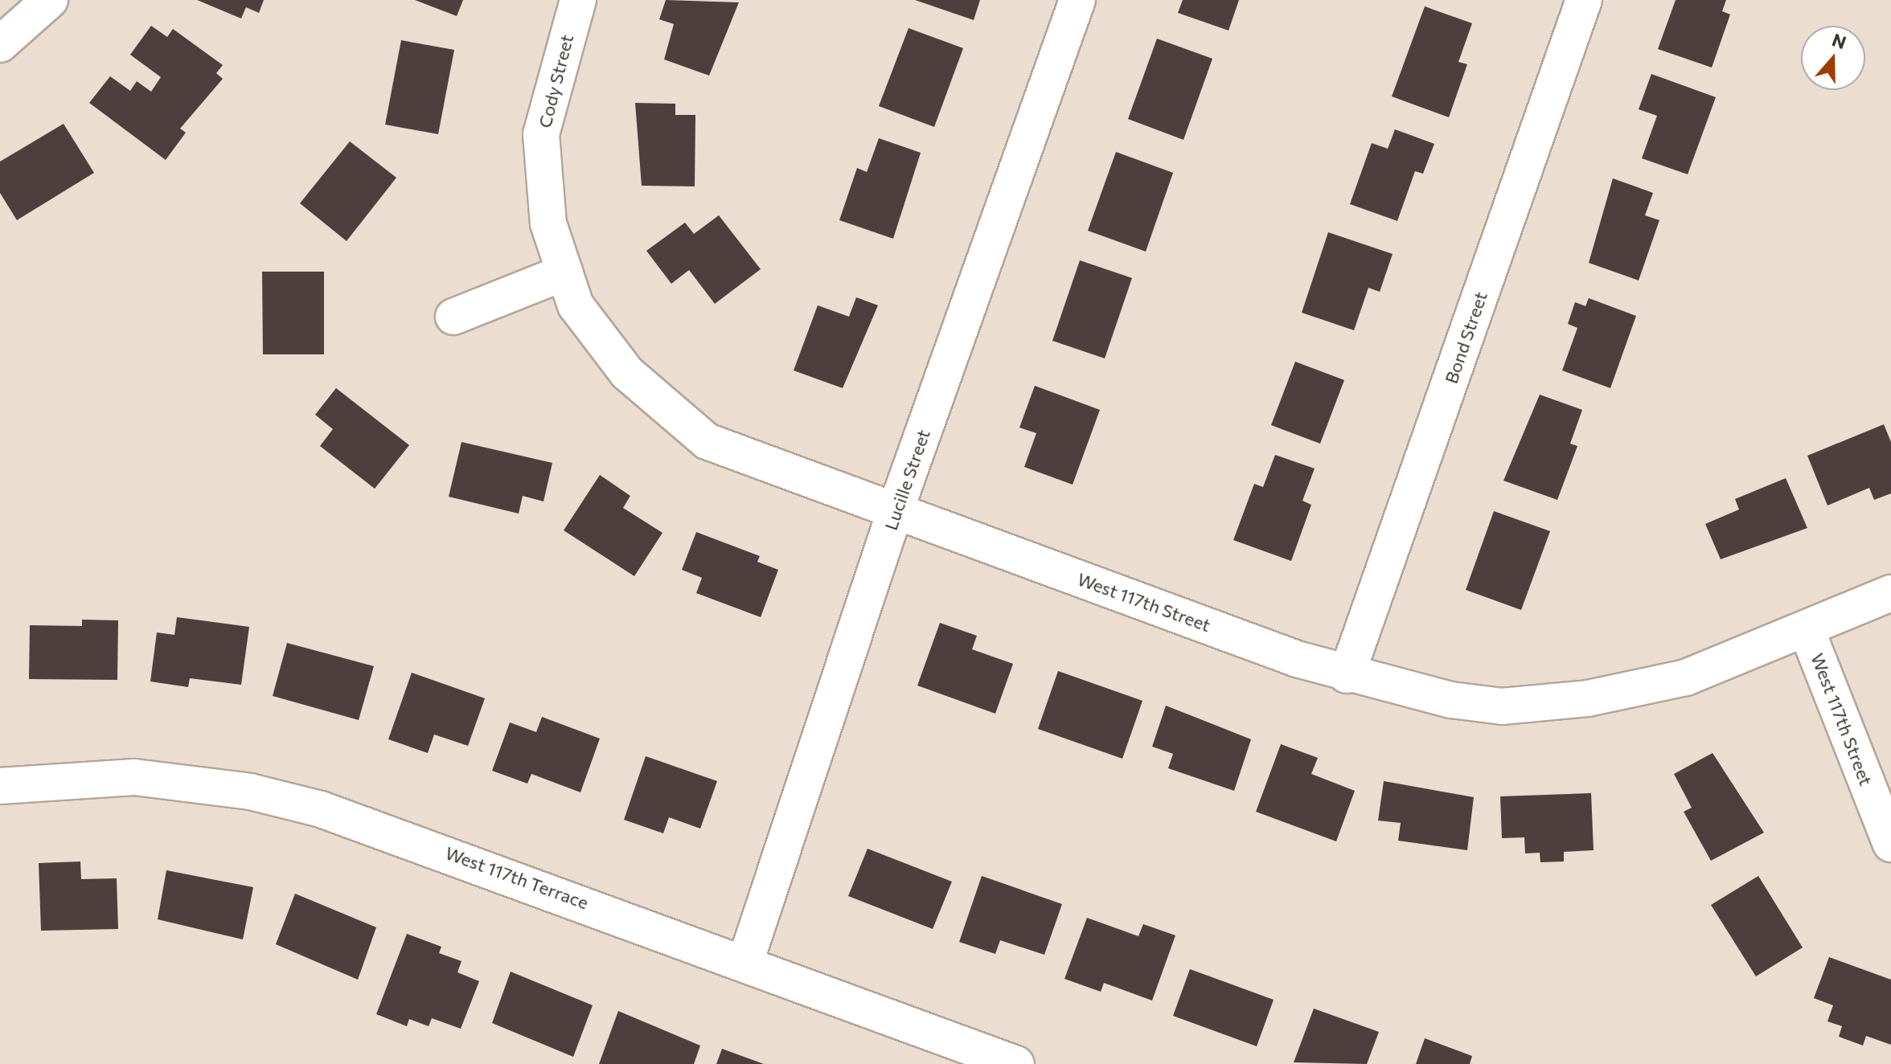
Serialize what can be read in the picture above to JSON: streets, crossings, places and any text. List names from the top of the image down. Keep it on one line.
{"streets":{"street":["Cody Street","Bond Street","Lucille Street","West 117th Street","West 117th Terrace"]},"crossings":[["Cody Street","West 117th Street"],["Bond Street","West 117th Street"],["Lucille Street","West 117th Street"],["Lucille Street","West 117th Terrace"]],"north":"top"}
